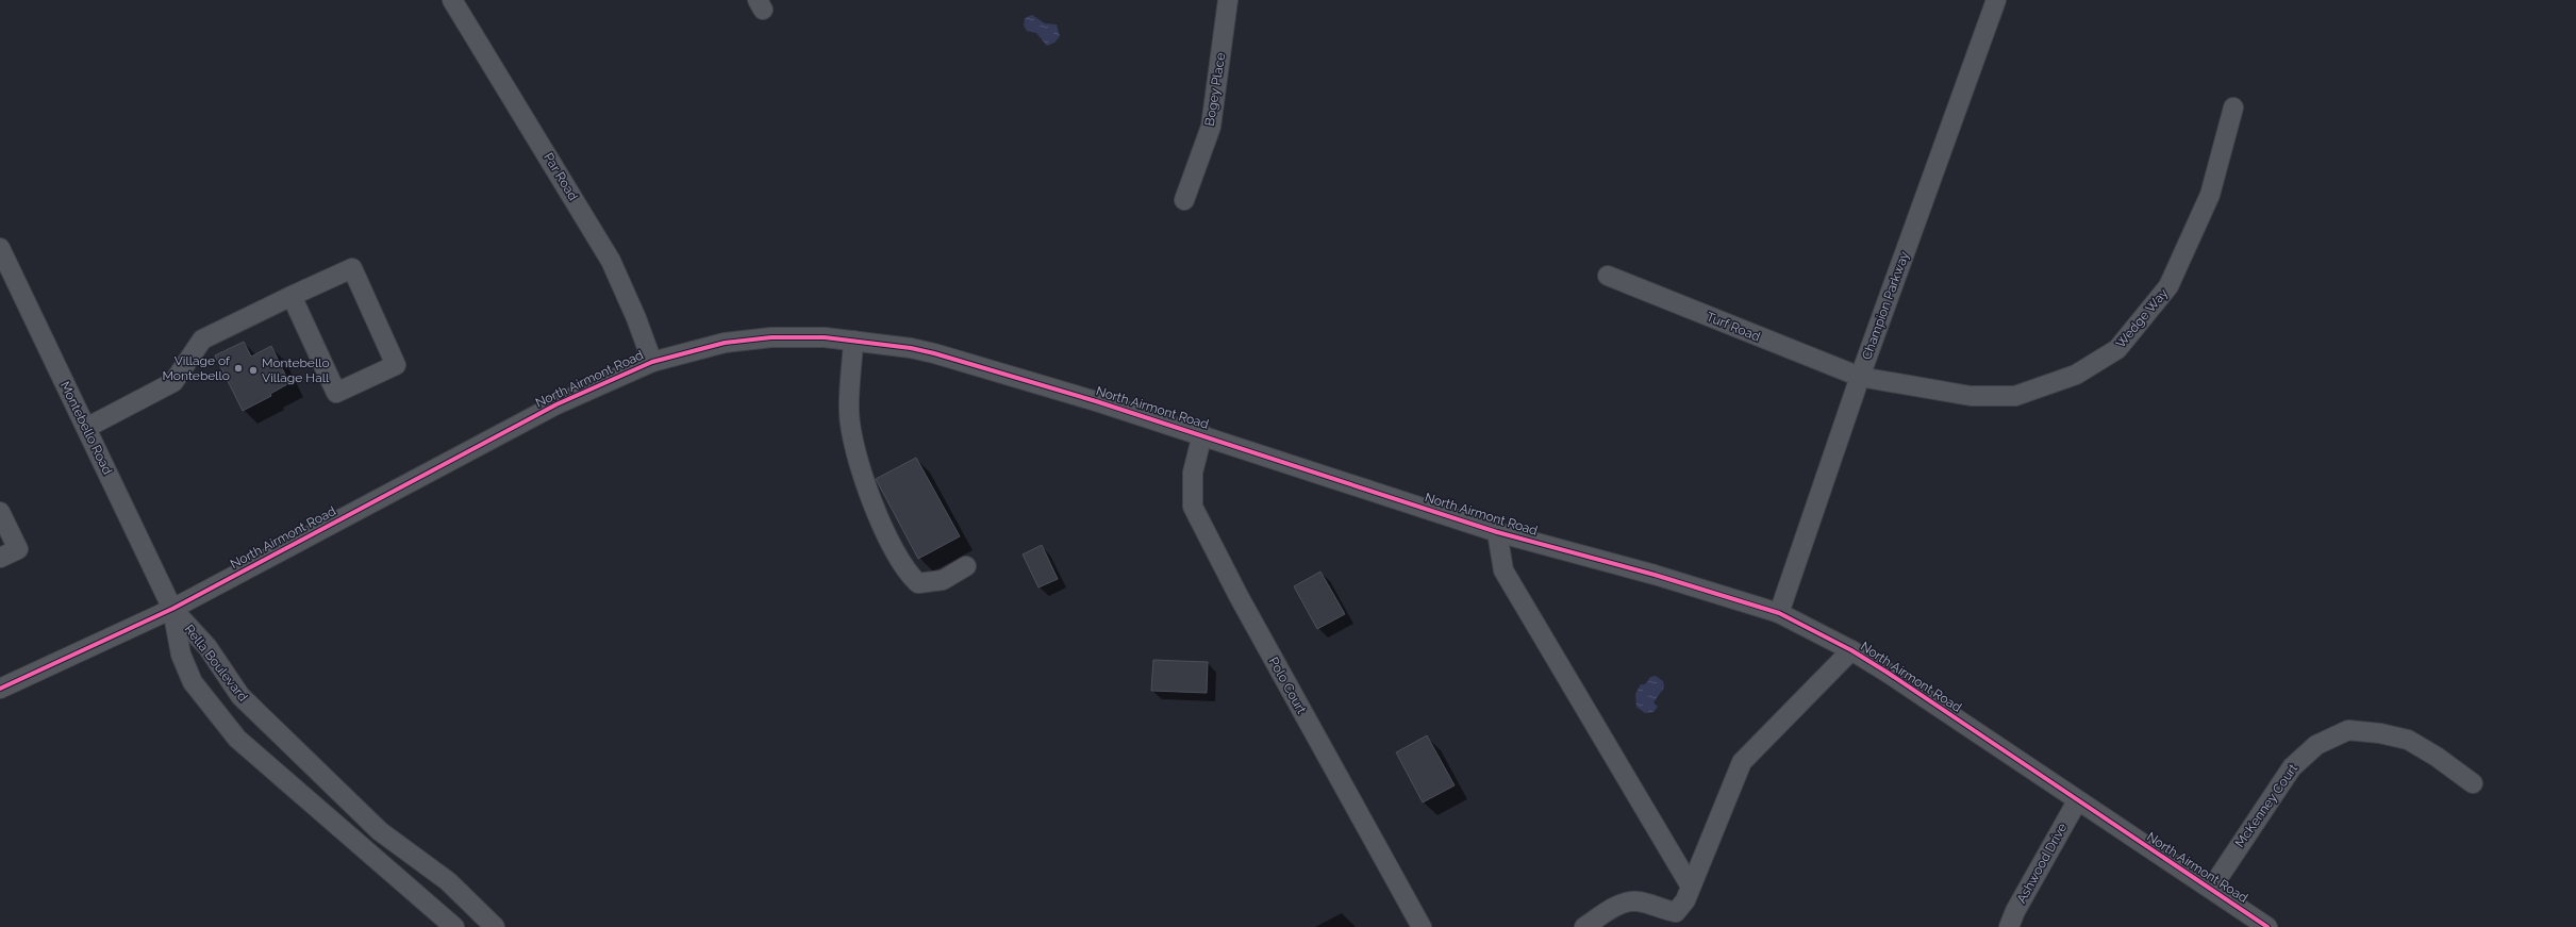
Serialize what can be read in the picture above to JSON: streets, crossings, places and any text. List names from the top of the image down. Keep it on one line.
{"streets":{"street":["Bogey Place","Par Road","Champion Parkway","Wedge Way","Turf Road","North Airmont Road","Montebello Road","Rella Boulevard","Polo Court","McKenney Court","Ashwood Drive"]},"crossings":[["Par Road","North Airmont Road"],["Champion Parkway","Wedge Way"],["Champion Parkway","Turf Road"],["Champion Parkway","North Airmont Road"],["Wedge Way","Turf Road"],["North Airmont Road","Montebello Road"],["North Airmont Road","Rella Boulevard"],["North Airmont Road","Polo Court"],["North Airmont Road","McKenney Court"],["North Airmont Road","Ashwood Drive"],["Montebello Road","Rella Boulevard"]],"places":["Village of Montebello","Montebello Village Hall"]}
